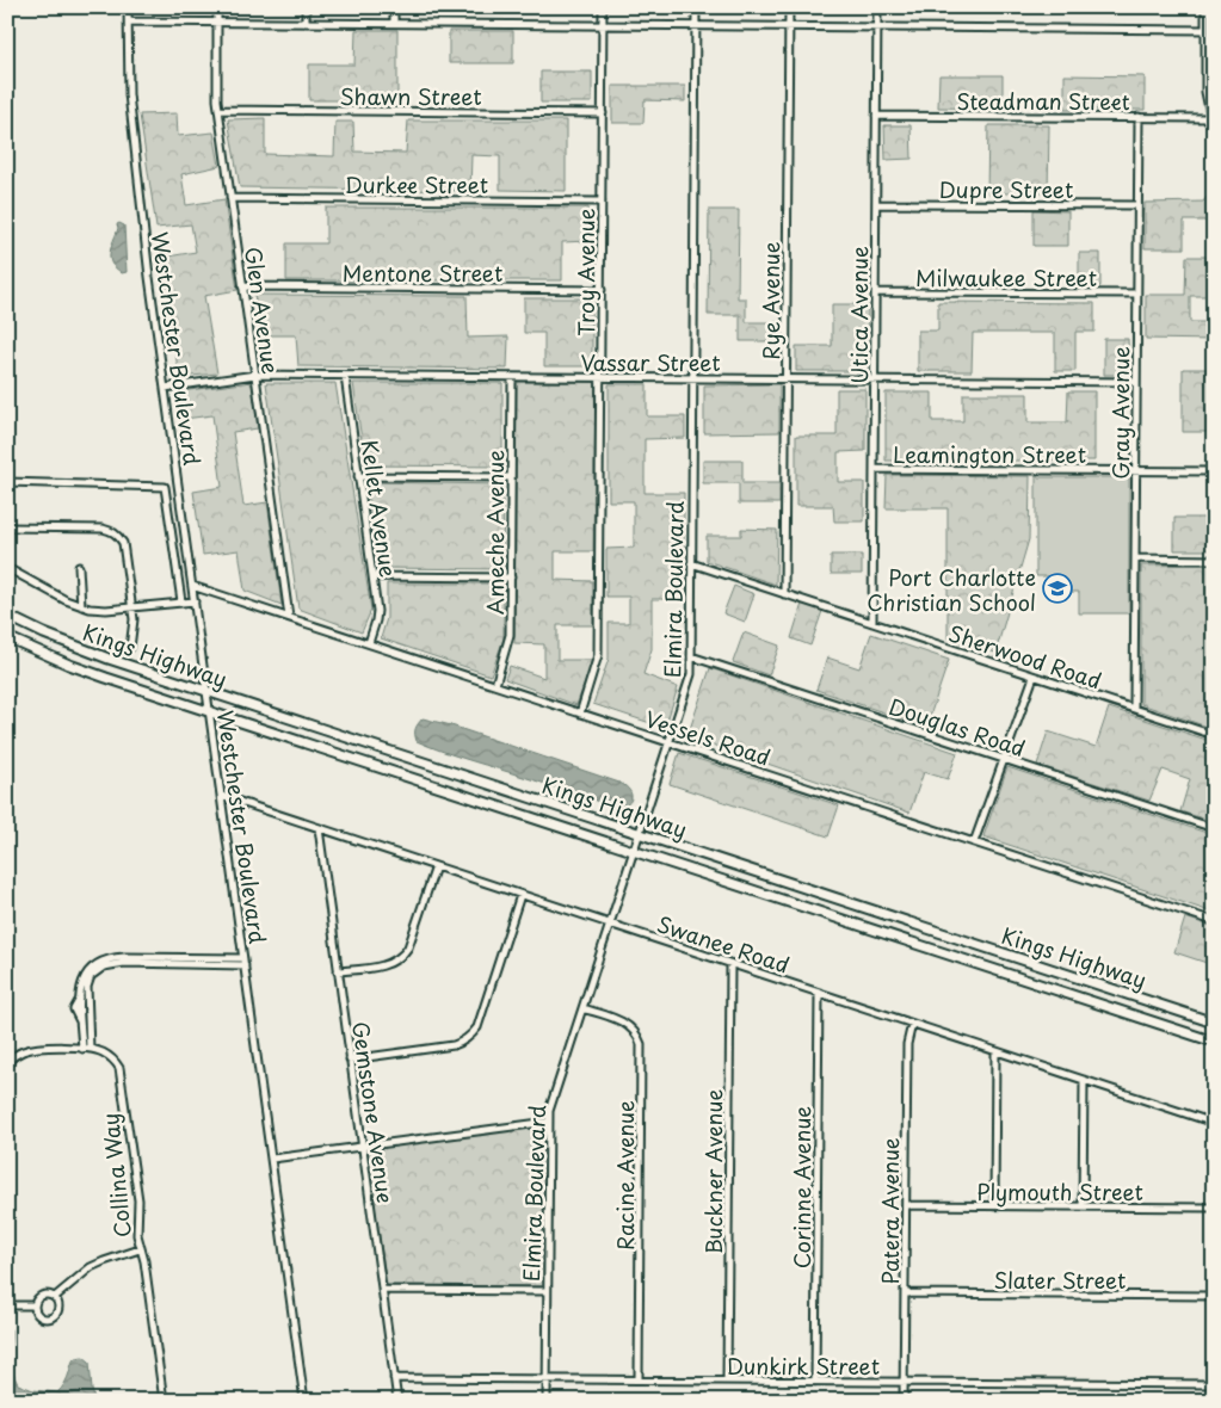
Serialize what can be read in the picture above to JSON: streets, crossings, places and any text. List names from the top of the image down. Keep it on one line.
{"streets":{"main road":["Kings Highway"],"street":["Shawn Street","Steadman Street","Durkee Street","Dupre Street","Mentone Street","Troy Avenue","Milwaukee Street","Rye Avenue","Glen Avenue","Utica Avenue","Westchester Boulevard","Vassar Street","Gray Avenue","Leamington Street","Kellet Avenue","Ameche Avenue","Elmira Boulevard","Sherwood Road","Douglas Road","Vessels Road","Swanee Road","Gemstone Avenue","Buckner Avenue","Collina Way","Racine Avenue","Corinne Avenue","Plymouth Street","Patera Avenue","Slater Street","Dunkirk Street"]},"crossings":[["Shawn Street","Troy Avenue"],["Shawn Street","Glen Avenue"],["Steadman Street","Utica Avenue"],["Steadman Street","Gray Avenue"],["Durkee Street","Troy Avenue"],["Durkee Street","Glen Avenue"],["Dupre Street","Utica Avenue"],["Dupre Street","Gray Avenue"],["Mentone Street","Troy Avenue"],["Mentone Street","Glen Avenue"],["Troy Avenue","Vassar Street"],["Troy Avenue","Vessels Road"],["Milwaukee Street","Utica Avenue"],["Milwaukee Street","Gray Avenue"],["Rye Avenue","Vassar Street"],["Rye Avenue","Sherwood Road"],["Glen Avenue","Vassar Street"],["Glen Avenue","Vessels Road"],["Utica Avenue","Vassar Street"],["Utica Avenue","Leamington Street"],["Utica Avenue","Sherwood Road"],["Westchester Boulevard","Vassar Street"],["Westchester Boulevard","Kings Highway"],["Westchester Boulevard","Vessels Road"],["Westchester Boulevard","Swanee Road"],["Vassar Street","Gray Avenue"],["Vassar Street","Kellet Avenue"],["Vassar Street","Ameche Avenue"],["Vassar Street","Elmira Boulevard"],["Gray Avenue","Leamington Street"],["Gray Avenue","Sherwood Road"],["Kellet Avenue","Vessels Road"],["Ameche Avenue","Vessels Road"],["Elmira Boulevard","Kings Highway"],["Elmira Boulevard","Sherwood Road"],["Elmira Boulevard","Douglas Road"],["Elmira Boulevard","Vessels Road"],["Elmira Boulevard","Swanee Road"],["Elmira Boulevard","Racine Avenue"],["Elmira Boulevard","Dunkirk Street"],["Swanee Road","Gemstone Avenue"],["Swanee Road","Buckner Avenue"],["Swanee Road","Corinne Avenue"],["Swanee Road","Patera Avenue"],["Gemstone Avenue","Dunkirk Street"],["Buckner Avenue","Dunkirk Street"],["Racine Avenue","Dunkirk Street"],["Corinne Avenue","Dunkirk Street"],["Plymouth Street","Patera Avenue"],["Patera Avenue","Slater Street"],["Patera Avenue","Dunkirk Street"]],"places":{"school or university":["Port Charlotte Christian School"]}}
